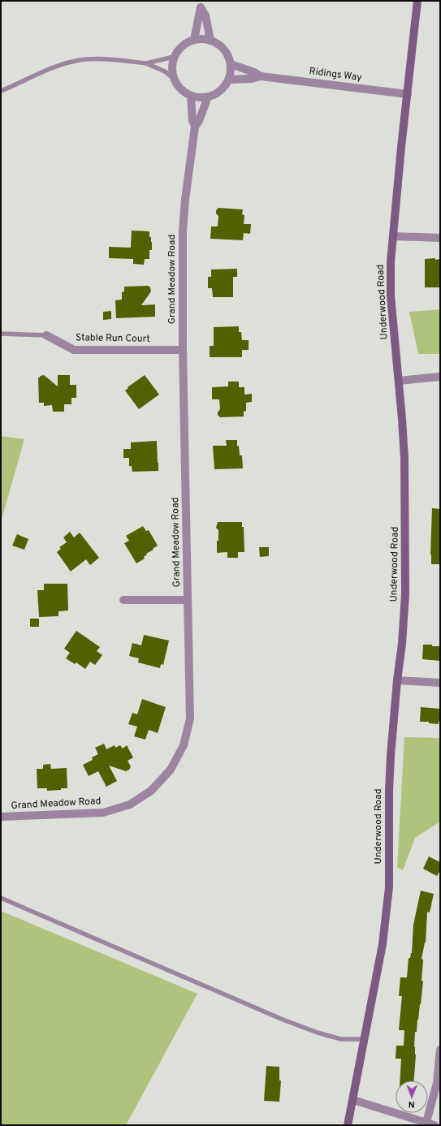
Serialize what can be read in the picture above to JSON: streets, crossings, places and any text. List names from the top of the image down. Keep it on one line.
{"streets":{"street":["Ridings Way","Grand Meadow Road","Underwood Road","Stable Run Court"]},"crossings":[["Ridings Way","Grand Meadow Road"],["Ridings Way","Underwood Road"],["Grand Meadow Road","Stable Run Court"]],"north":"bottom"}
